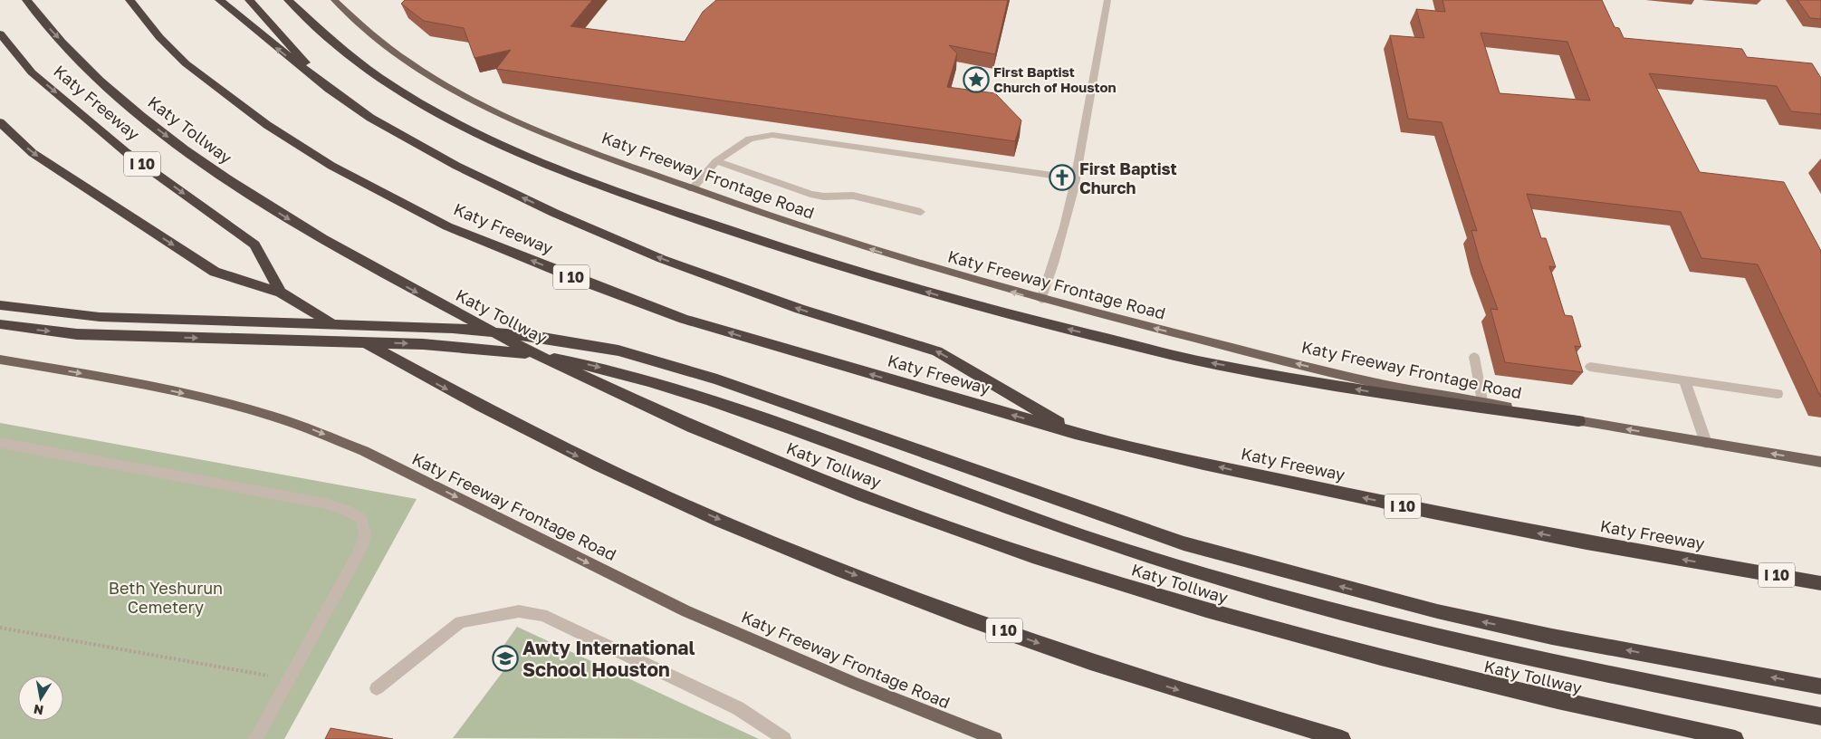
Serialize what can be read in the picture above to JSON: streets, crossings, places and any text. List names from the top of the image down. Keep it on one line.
{"streets":{"highway":["Katy Freeway","Katy Tollway","I 10"],"main road":["Katy Freeway Frontage Road"]},"crossings":[["Katy Freeway","I 10"]],"parks":["Beth Yeshurun Cemetery"],"places":{"place":["First Baptist Church of Houston"],"church":["First Baptist Church"],"school or university":["Awty International School Houston"]},"north":"bottom"}
